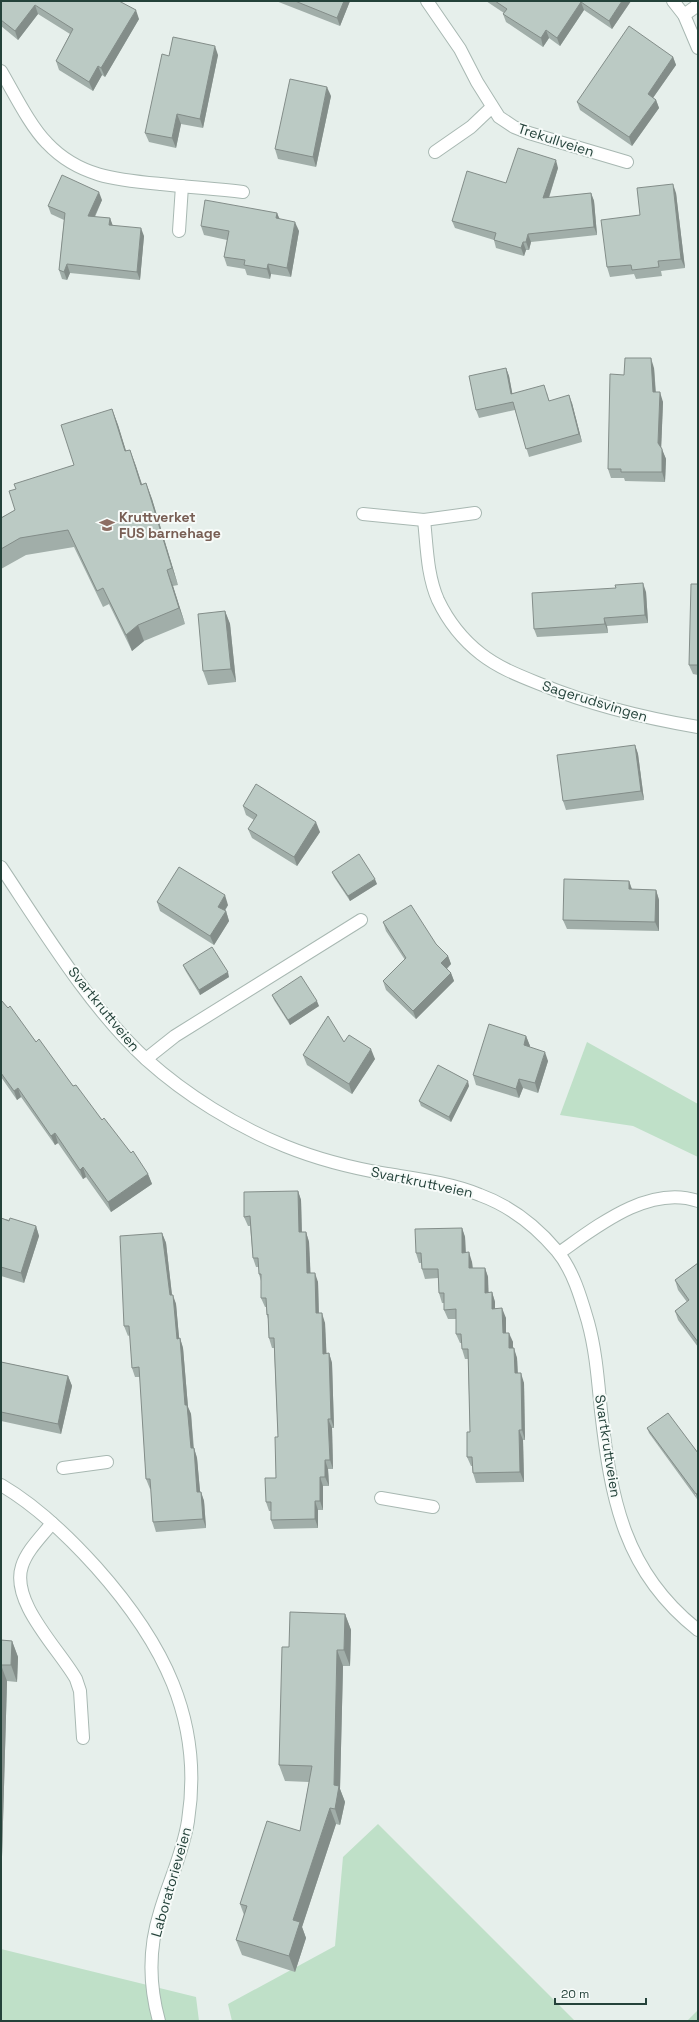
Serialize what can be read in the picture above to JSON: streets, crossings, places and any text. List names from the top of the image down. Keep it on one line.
{"streets":{"street":["Trekullveien","Sagerudsvingen","Svartkruttveien","Laboratorieveien"]},"places":{"school or university":["Kruttverket FUS barnehage"]},"scale_bar":"20 m"}
